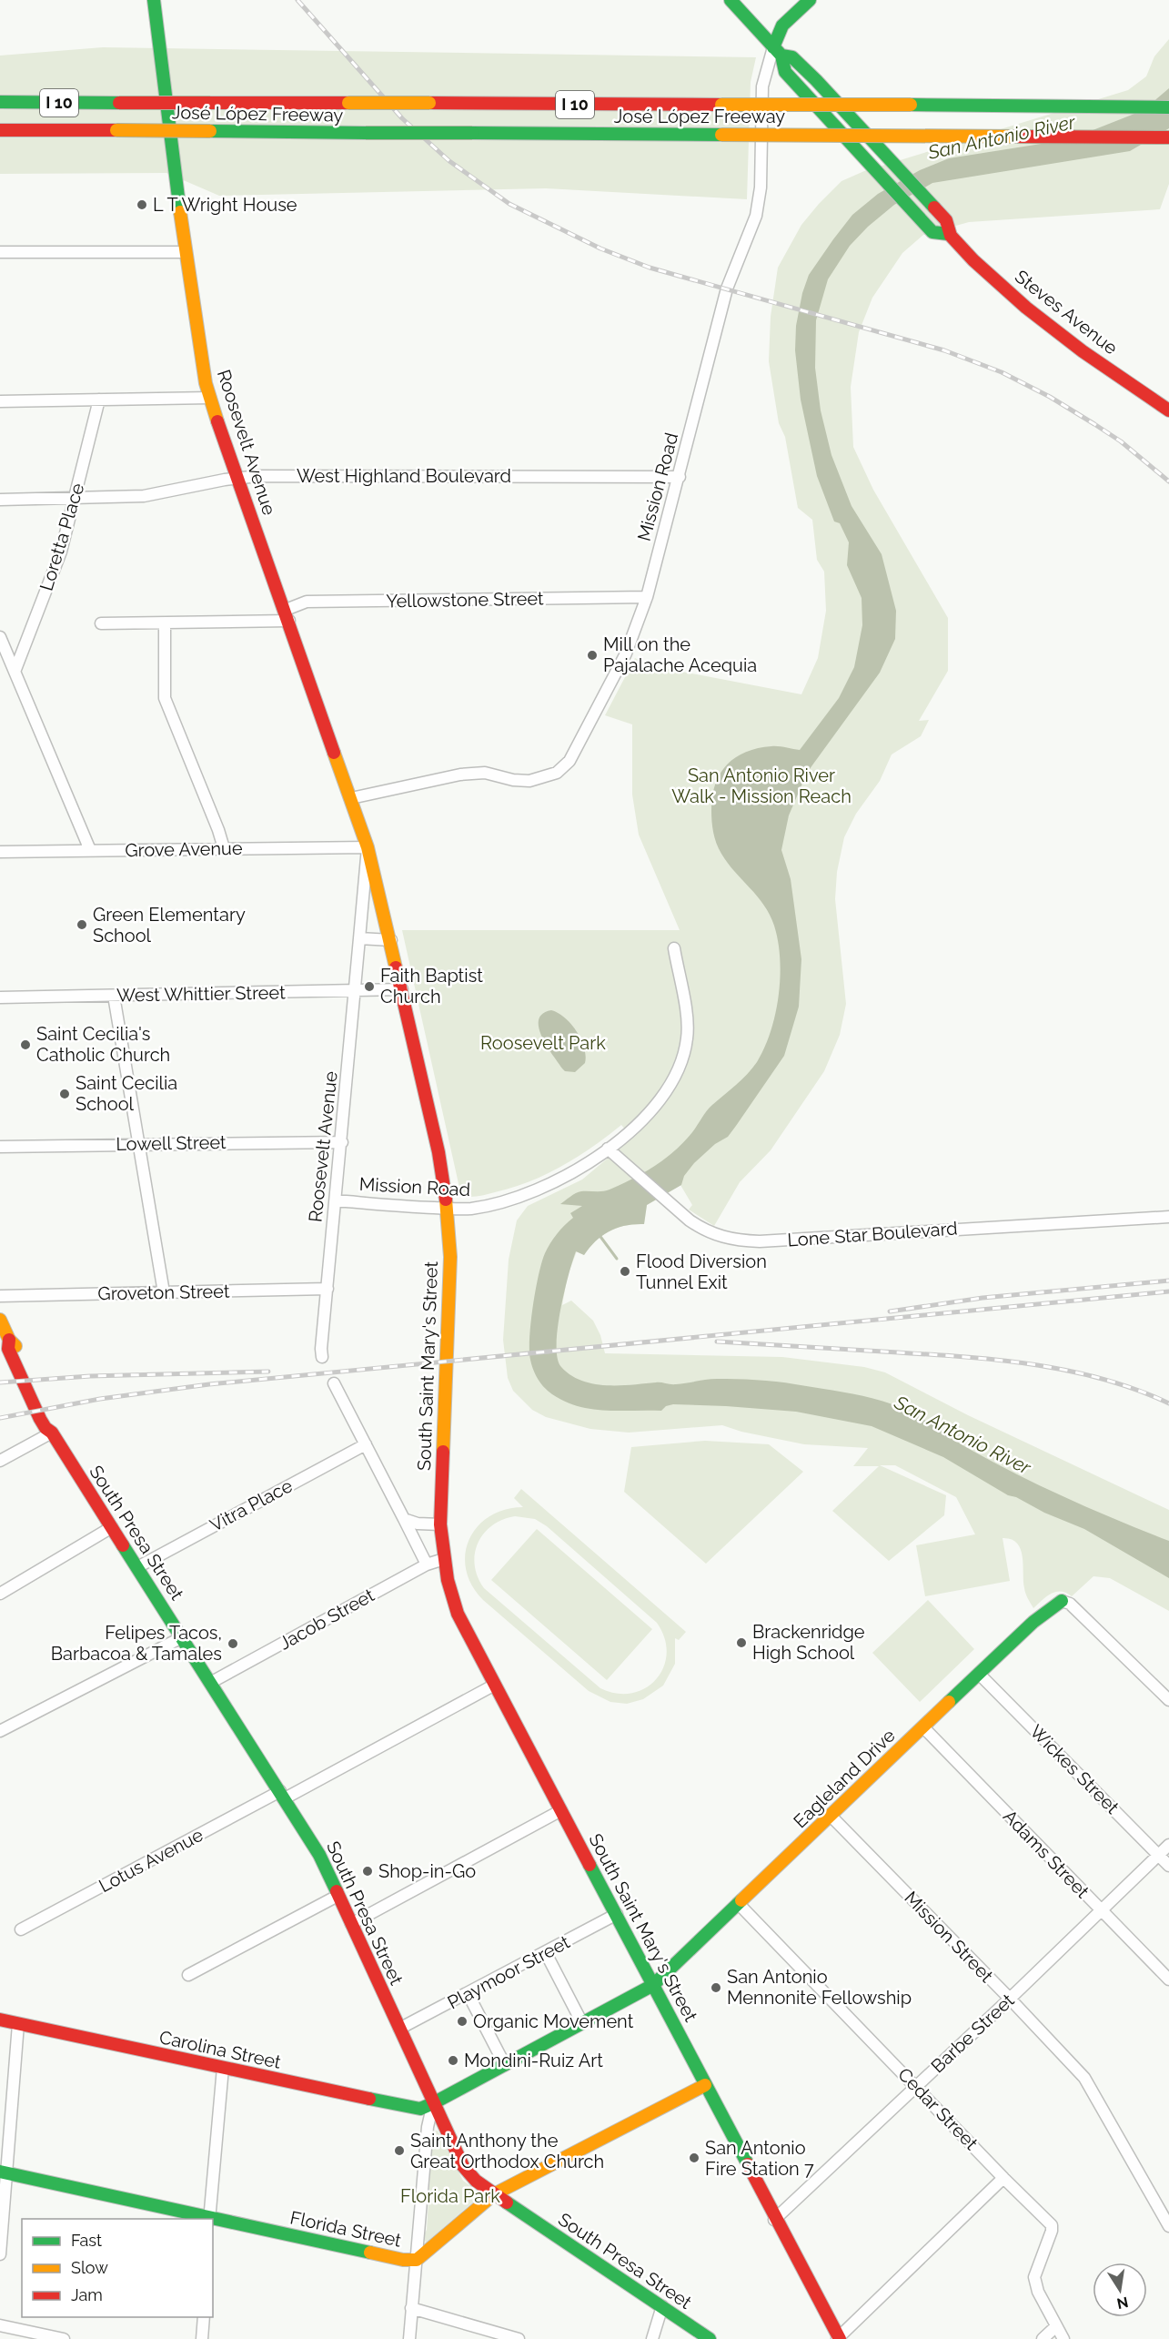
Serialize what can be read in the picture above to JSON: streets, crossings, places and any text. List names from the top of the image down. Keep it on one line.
{"streets":{"main road":["I 10","José López Freeway","Steves Avenue","Roosevelt Avenue","Mission Road","South Saint Mary's Street","South Presa Street","Eagleland Drive","Carolina Street","Florida Street"],"street":["West Highland Boulevard","Loretta Place","Yellowstone Street","Grove Avenue","West Whittier Street","Lowell Street","Lone Star Boulevard","Groveton Street","Vitra Place","Jacob Street","Wickes Street","Adams Street","Lotus Avenue","Mission Street","Playmoor Street","Barbe Street","Cedar Street"]},"crossings":[["Steves Avenue","Mission Road"],["Roosevelt Avenue","West Highland Boulevard"],["Roosevelt Avenue","Mission Road"],["Roosevelt Avenue","Yellowstone Street"],["Roosevelt Avenue","Grove Avenue"],["Roosevelt Avenue","West Whittier Street"],["Roosevelt Avenue","Lowell Street"],["Roosevelt Avenue","Groveton Street"],["Roosevelt Avenue","South Saint Mary's Street"],["West Highland Boulevard","Mission Road"],["West Highland Boulevard","Loretta Place"],["Mission Road","Yellowstone Street"],["Mission Road","Lone Star Boulevard"],["Mission Road","South Saint Mary's Street"],["South Saint Mary's Street","Jacob Street"],["South Saint Mary's Street","Eagleland Drive"],["South Saint Mary's Street","Lotus Avenue"],["South Saint Mary's Street","Playmoor Street"],["South Saint Mary's Street","Barbe Street"],["South Saint Mary's Street","Florida Street"],["Vitra Place","South Presa Street"],["South Presa Street","Jacob Street"],["South Presa Street","Eagleland Drive"],["South Presa Street","Lotus Avenue"],["South Presa Street","Playmoor Street"],["South Presa Street","Carolina Street"],["South Presa Street","Florida Street"],["Wickes Street","Eagleland Drive"],["Wickes Street","Barbe Street"],["Eagleland Drive","Adams Street"],["Eagleland Drive","Mission Street"],["Eagleland Drive","Carolina Street"],["Eagleland Drive","Cedar Street"],["Adams Street","Barbe Street"],["Mission Street","Barbe Street"],["Barbe Street","Cedar Street"]],"water":["San Antonio River"],"parks":["San Antonio River Walk - Mission Reach","Roosevelt Park","Florida Park"],"places":["L T Wright House","Mill on the Pajalache Acequia","Green Elementary School","Faith Baptist Church","Saint Cecilia's Catholic Church","Saint Cecilia School","Flood Diversion Tunnel Exit","Brackenridge High School","Felipes Tacos, Barbacoa & Tamales","Shop-in-Go","San Antonio Mennonite Fellowship","Organic Movement","Mondini-Ruiz Art","Saint Anthony the Great Orthodox Church","San Antonio Fire Station 7"],"legend":["Fast","Slow","Jam"],"north":"bottom"}
